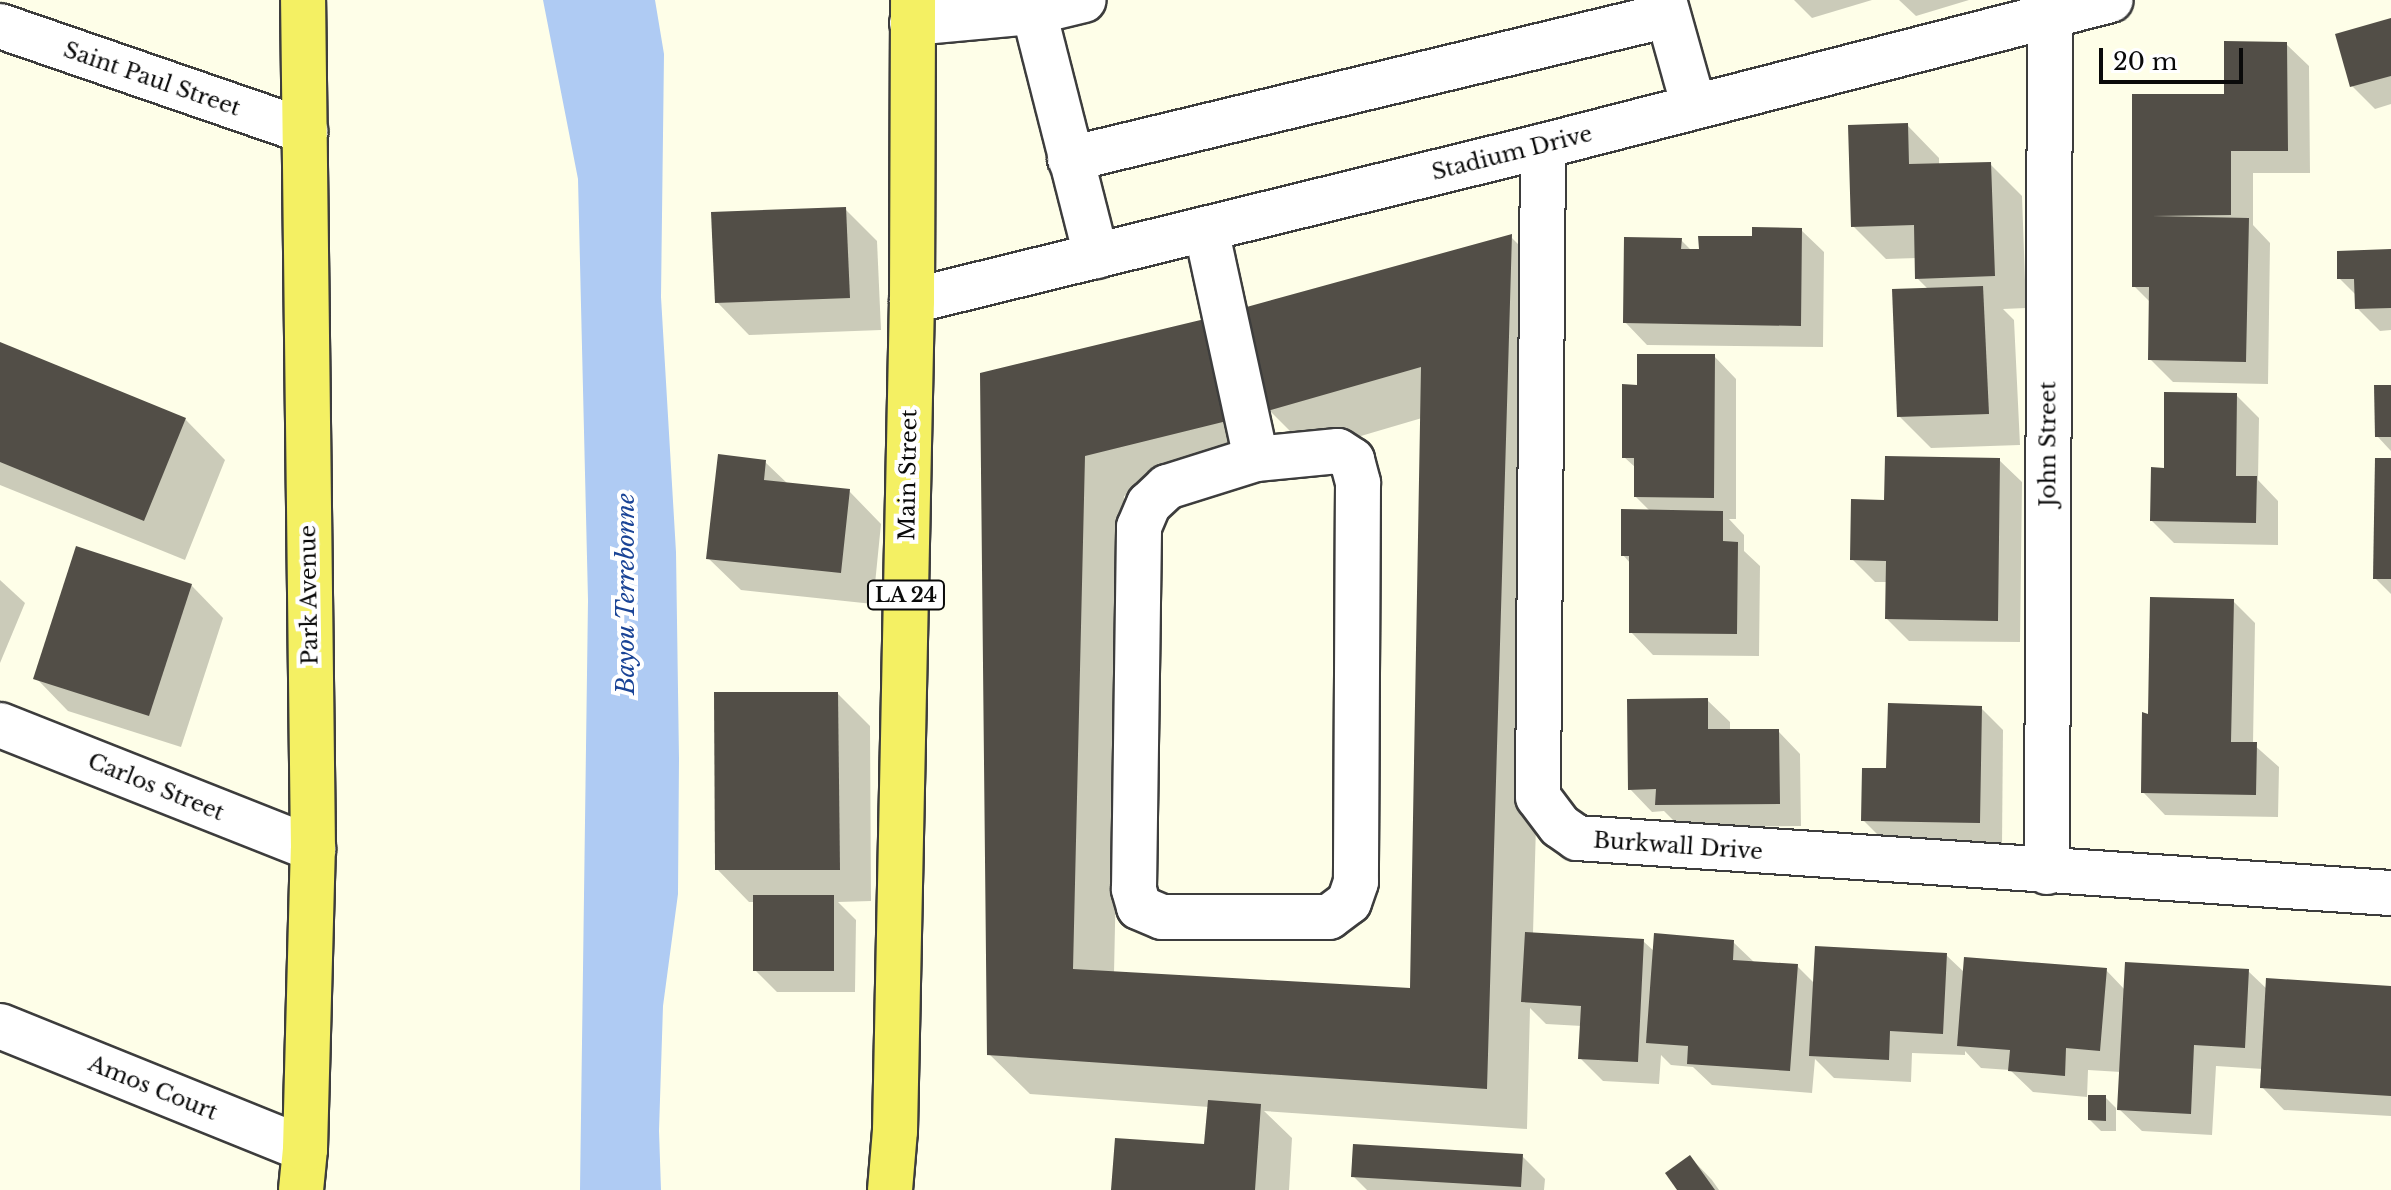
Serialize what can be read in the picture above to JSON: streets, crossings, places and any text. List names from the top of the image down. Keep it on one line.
{"streets":{"main road":["Main Street","Park Avenue","LA 24"],"street":["Saint Paul Street","Stadium Drive","John Street","Carlos Street","Burkwall Drive","Amos Court"]},"crossings":[["Saint Paul Street","Park Avenue"],["Stadium Drive","John Street"],["Stadium Drive","Main Street"],["Stadium Drive","Burkwall Drive"],["John Street","Burkwall Drive"],["Park Avenue","Carlos Street"],["Park Avenue","Amos Court"]],"water":["Bayou Terrebonne"],"scale_bar":"20 m"}
